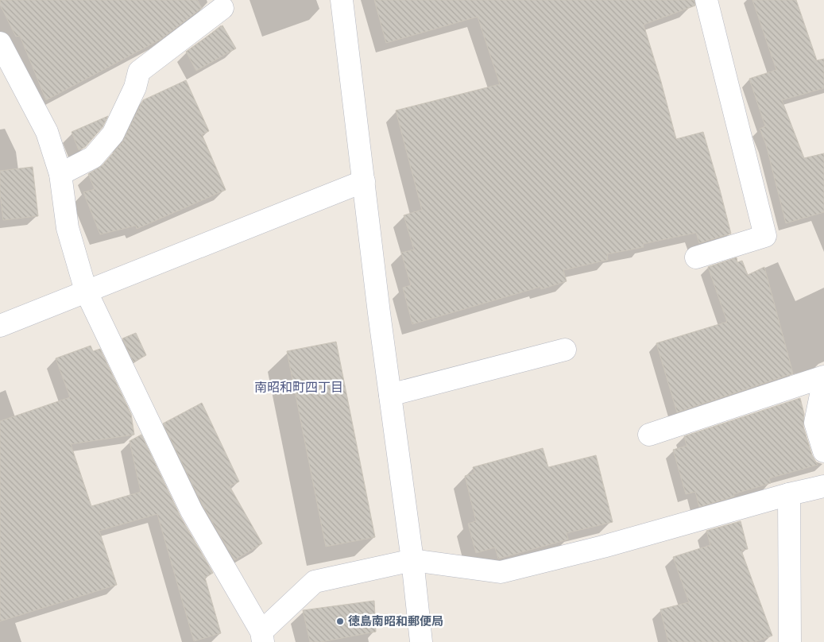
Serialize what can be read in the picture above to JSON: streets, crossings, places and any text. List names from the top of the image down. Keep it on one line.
{"districts":["南昭和町四丁目"],"places":["徳島南昭和郵便局"]}
